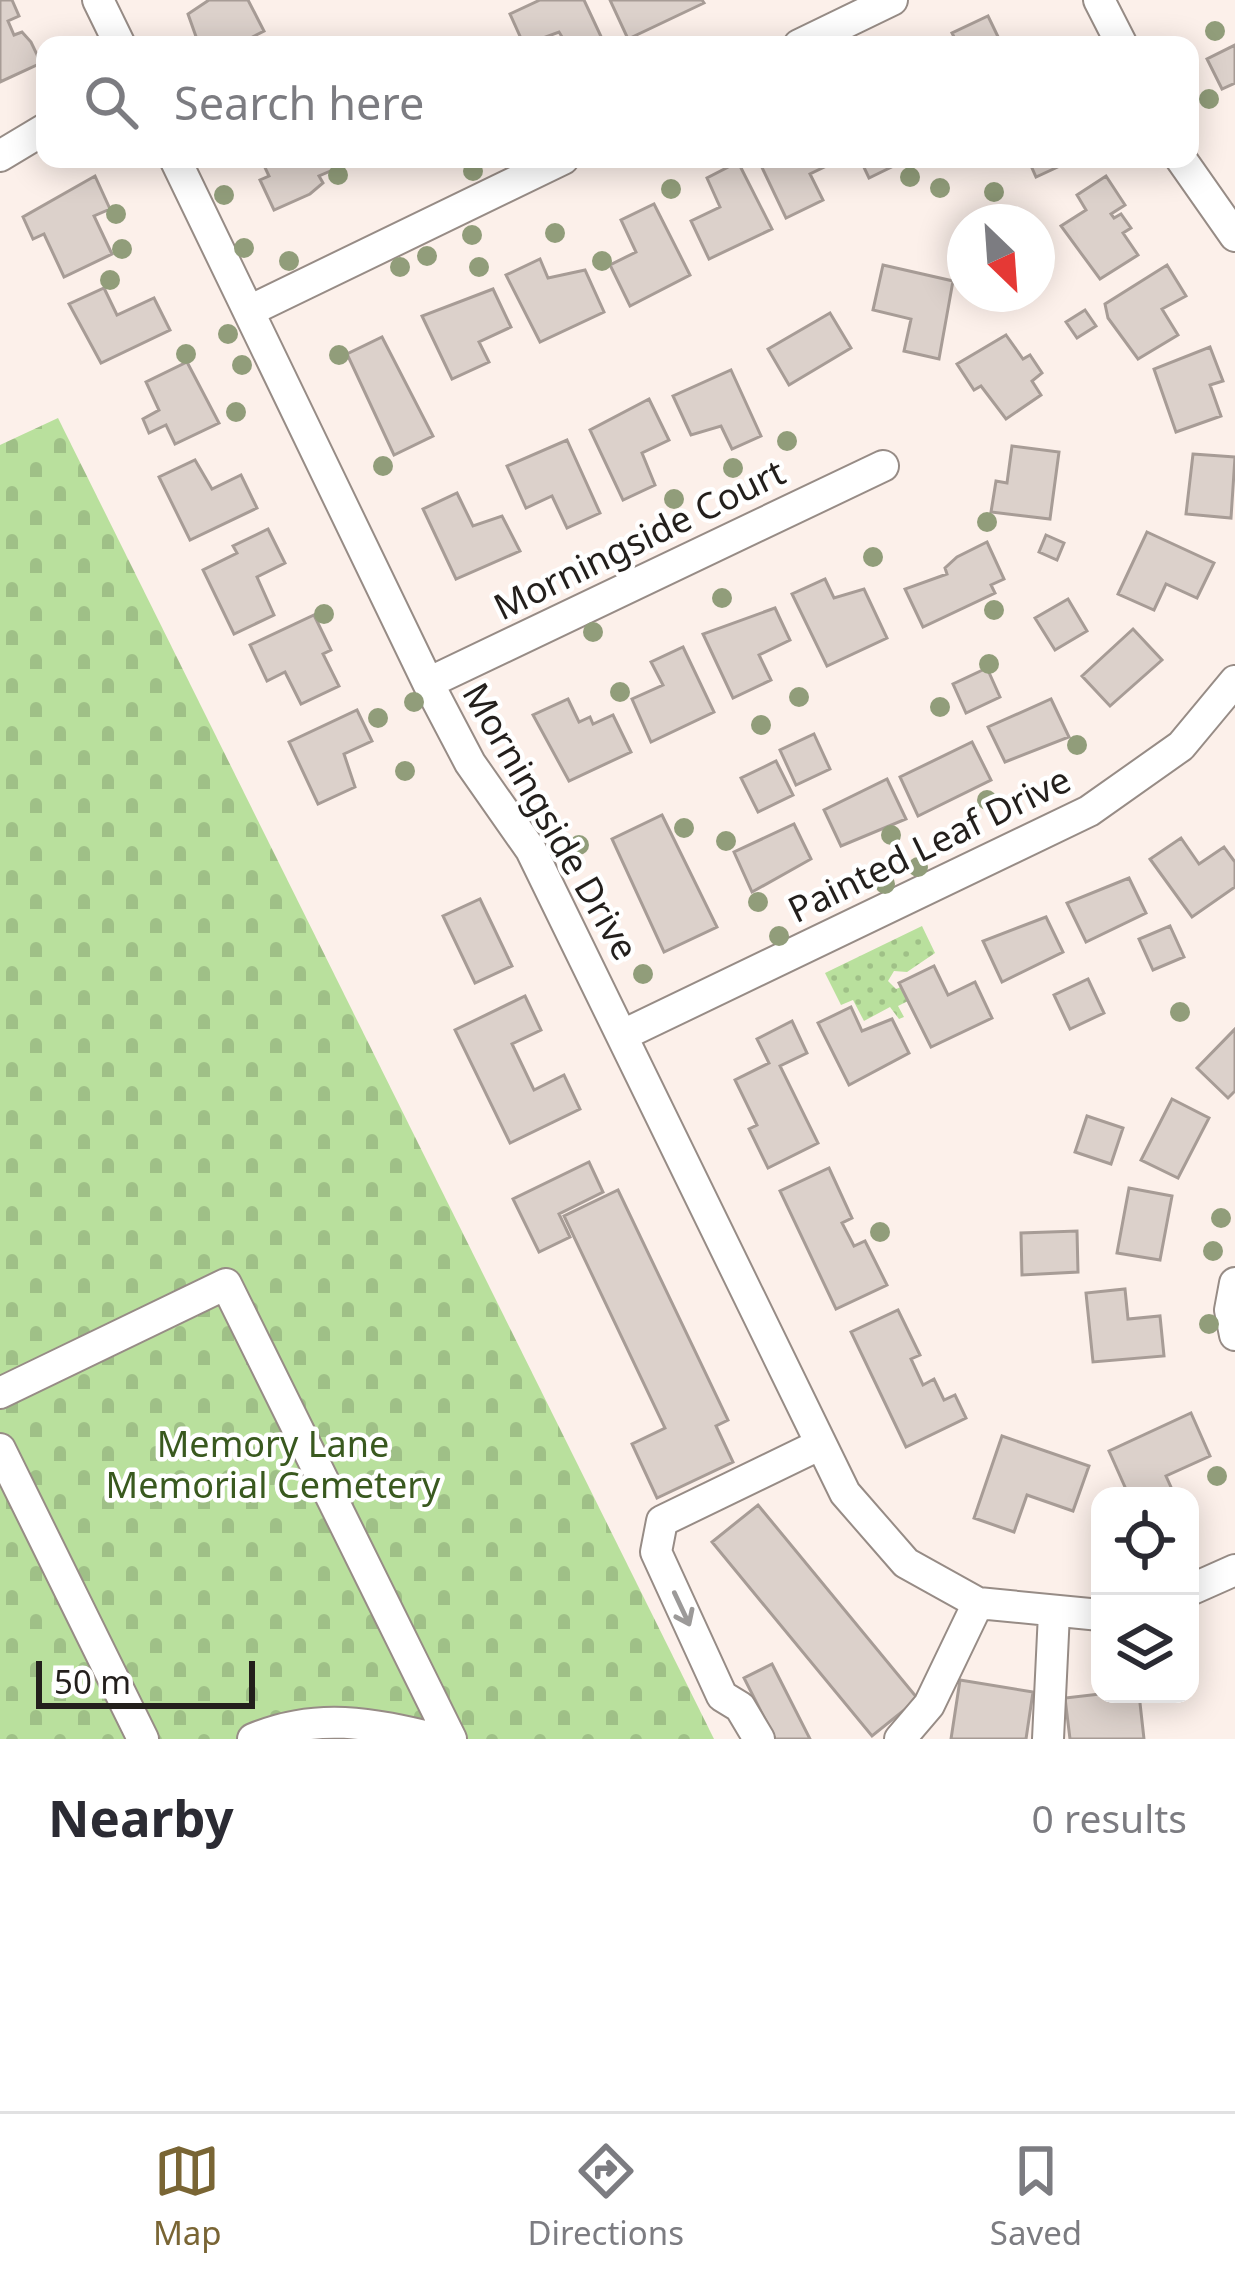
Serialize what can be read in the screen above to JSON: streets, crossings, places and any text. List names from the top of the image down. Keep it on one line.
{"streets":{"street":["Morningside Court","Morningside Drive","Painted Leaf Drive"]},"crossings":[["Morningside Court","Morningside Drive"],["Morningside Drive","Painted Leaf Drive"]],"parks":["Memory Lane Memorial Cemetery"],"scale_bar":"50 m","north":"bottom right","page":{"search":"Search here","scale":"50 m","heading":["Nearby","0 results"],"nav":["Map","Directions","Saved"]}}
